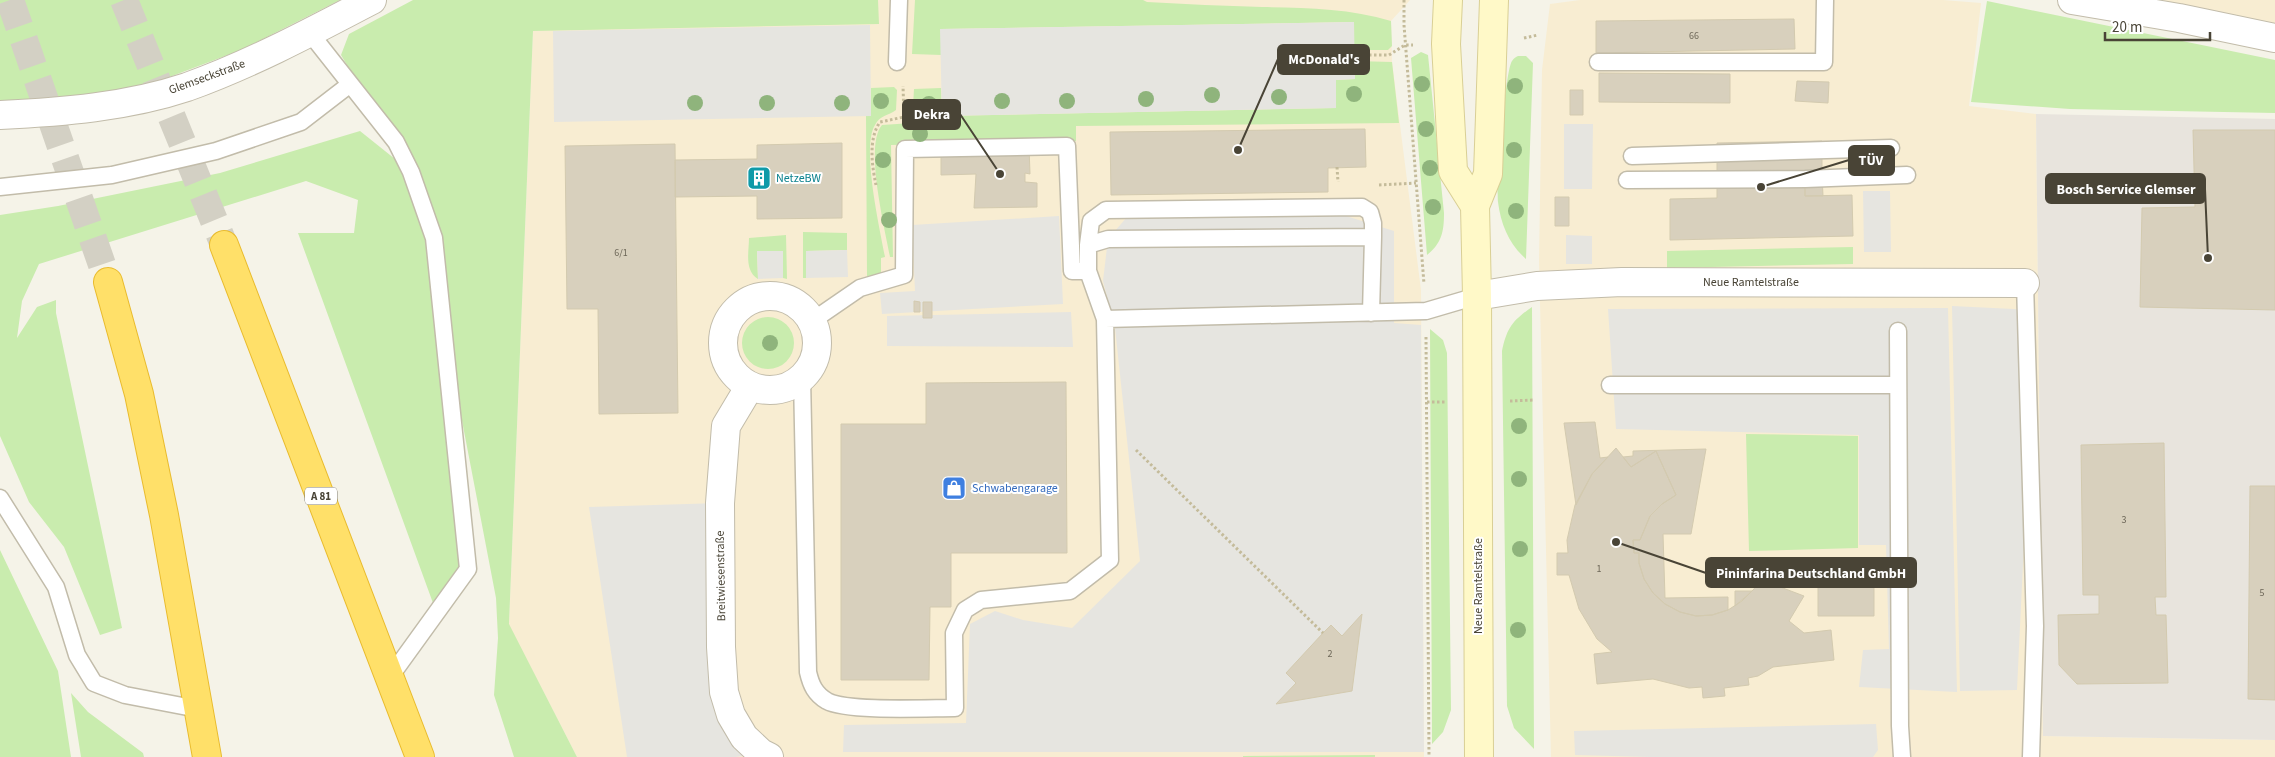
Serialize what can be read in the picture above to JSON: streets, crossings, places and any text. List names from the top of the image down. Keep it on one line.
{"streets":{"highway":["A 81"],"main road":["Neue Ramtelstraße"],"street":["Glemseckstraße","Breitwiesenstraße"]},"places":{"other":["McDonald's","Dekra","TÜV","Bosch Service Glemser","Pininfarina Deutschland GmbH"],"building":["NetzeBW"],"shop":["Schwabengarage"]},"house_numbers":["66","6/1","3","1","5","2"],"scale_bar":"20 m"}
